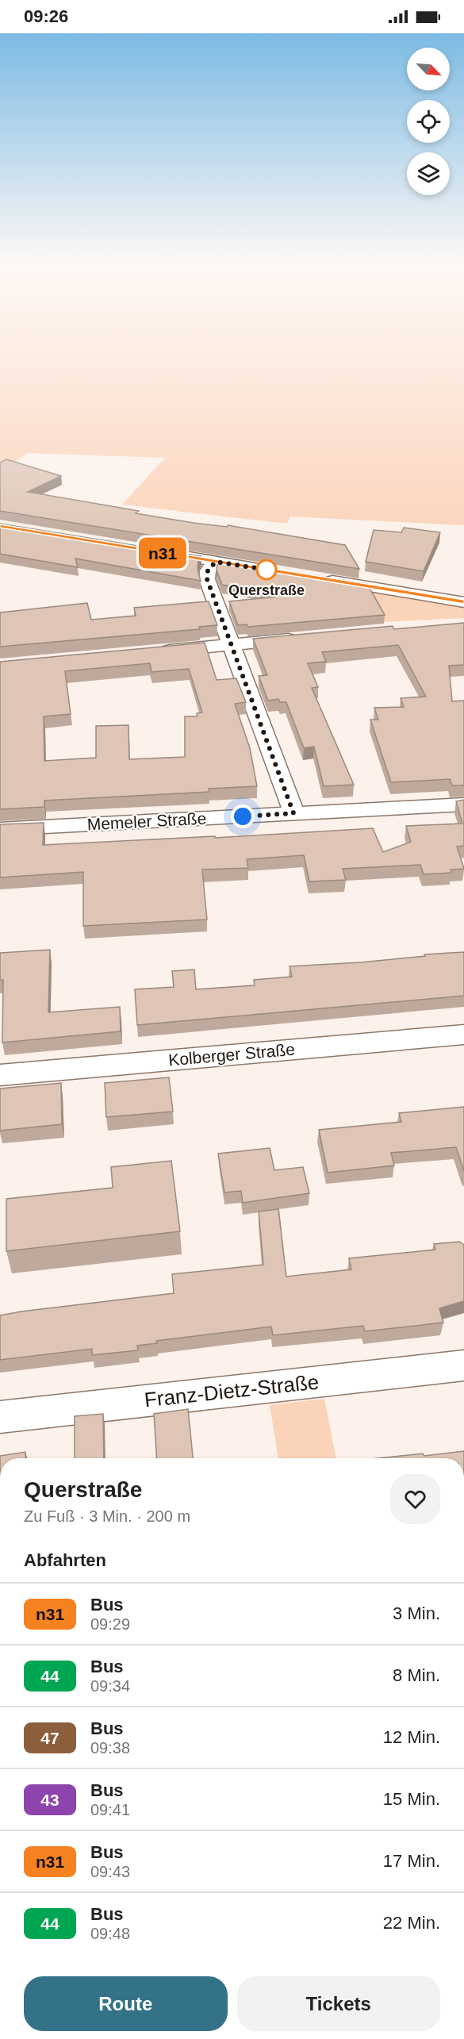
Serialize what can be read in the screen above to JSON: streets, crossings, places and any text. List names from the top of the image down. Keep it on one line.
{"streets":{"street":["Memeler Straße","Kolberger Straße","Franz-Dietz-Straße"]},"places":["Querstraße"],"lines":["bus line n31"],"north":"bottom right","page":{"status":"09:26","on_map":"n31","heading":[["Querstraße","Zu Fuß · 3 Min. · 200 m"],"Abfahrten"],"list":[{"mark":"n31","name":"Bus","note":"09:29","value":"3 Min."},{"mark":"44","name":"Bus","note":"09:34","value":"8 Min."},{"mark":"47","name":"Bus","note":"09:38","value":"12 Min."},{"mark":"43","name":"Bus","note":"09:41","value":"15 Min."},{"mark":"n31","name":"Bus","note":"09:43","value":"17 Min."},{"mark":"44","name":"Bus","note":"09:48","value":"22 Min."}],"buttons":["Route","Tickets"]}}
